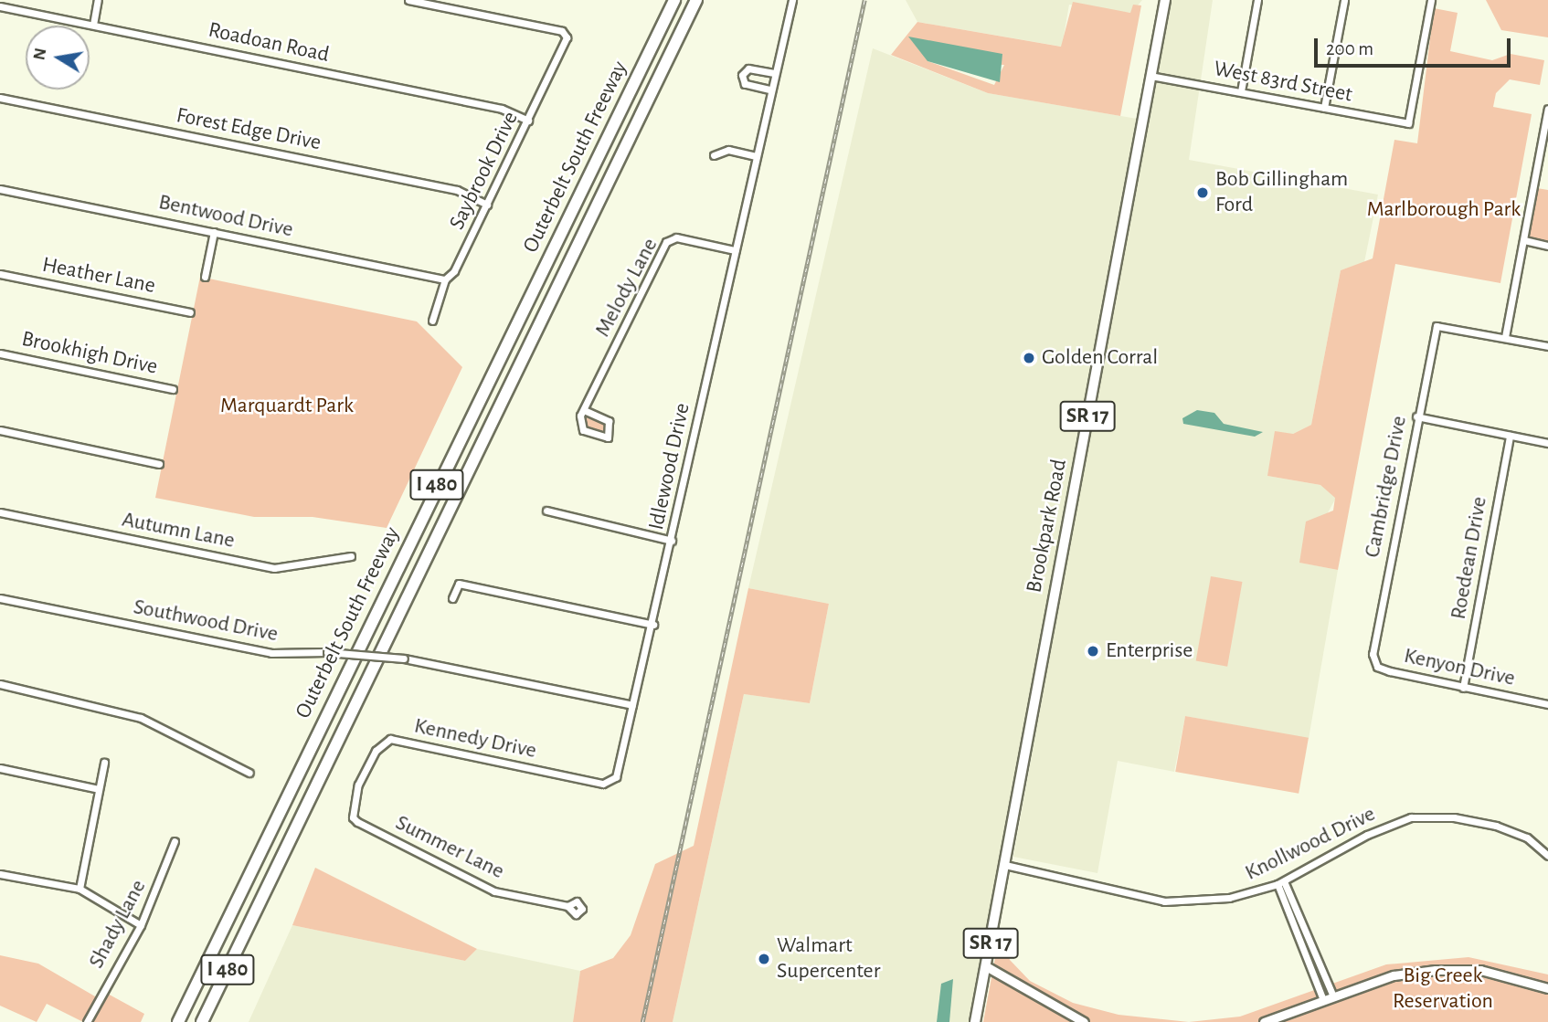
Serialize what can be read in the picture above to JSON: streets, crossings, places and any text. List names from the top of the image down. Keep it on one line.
{"streets":{"highway":["Outerbelt South Freeway","I 480"],"main road":["SR 17","Brookpark Road"],"street":["Roadoan Road","West 83rd Street","Forest Edge Drive","Saybrook Drive","Bentwood Drive","Heather Lane","Melody Lane","Brookhigh Drive","Idlewood Drive","Cambridge Drive","Autumn Lane","Roedean Drive","Southwood Drive","Kenyon Drive","Kennedy Drive","Knollwood Drive","Summer Lane","Shady Lane"]},"crossings":[["Roadoan Road","Saybrook Drive"],["West 83rd Street","Brookpark Road"],["Forest Edge Drive","Saybrook Drive"],["Saybrook Drive","Bentwood Drive"],["Melody Lane","Idlewood Drive"],["Idlewood Drive","Southwood Drive"],["Idlewood Drive","Kennedy Drive"],["Cambridge Drive","Kenyon Drive"],["Brookpark Road","Knollwood Drive"],["Roedean Drive","Kenyon Drive"],["Kennedy Drive","Summer Lane"]],"parks":["Marlborough Park","Marquardt Park","Big Creek Reservation"],"places":["Bob Gillingham Ford","Golden Corral","Enterprise","Walmart Supercenter"],"scale_bar":"200 m","north":"left"}
